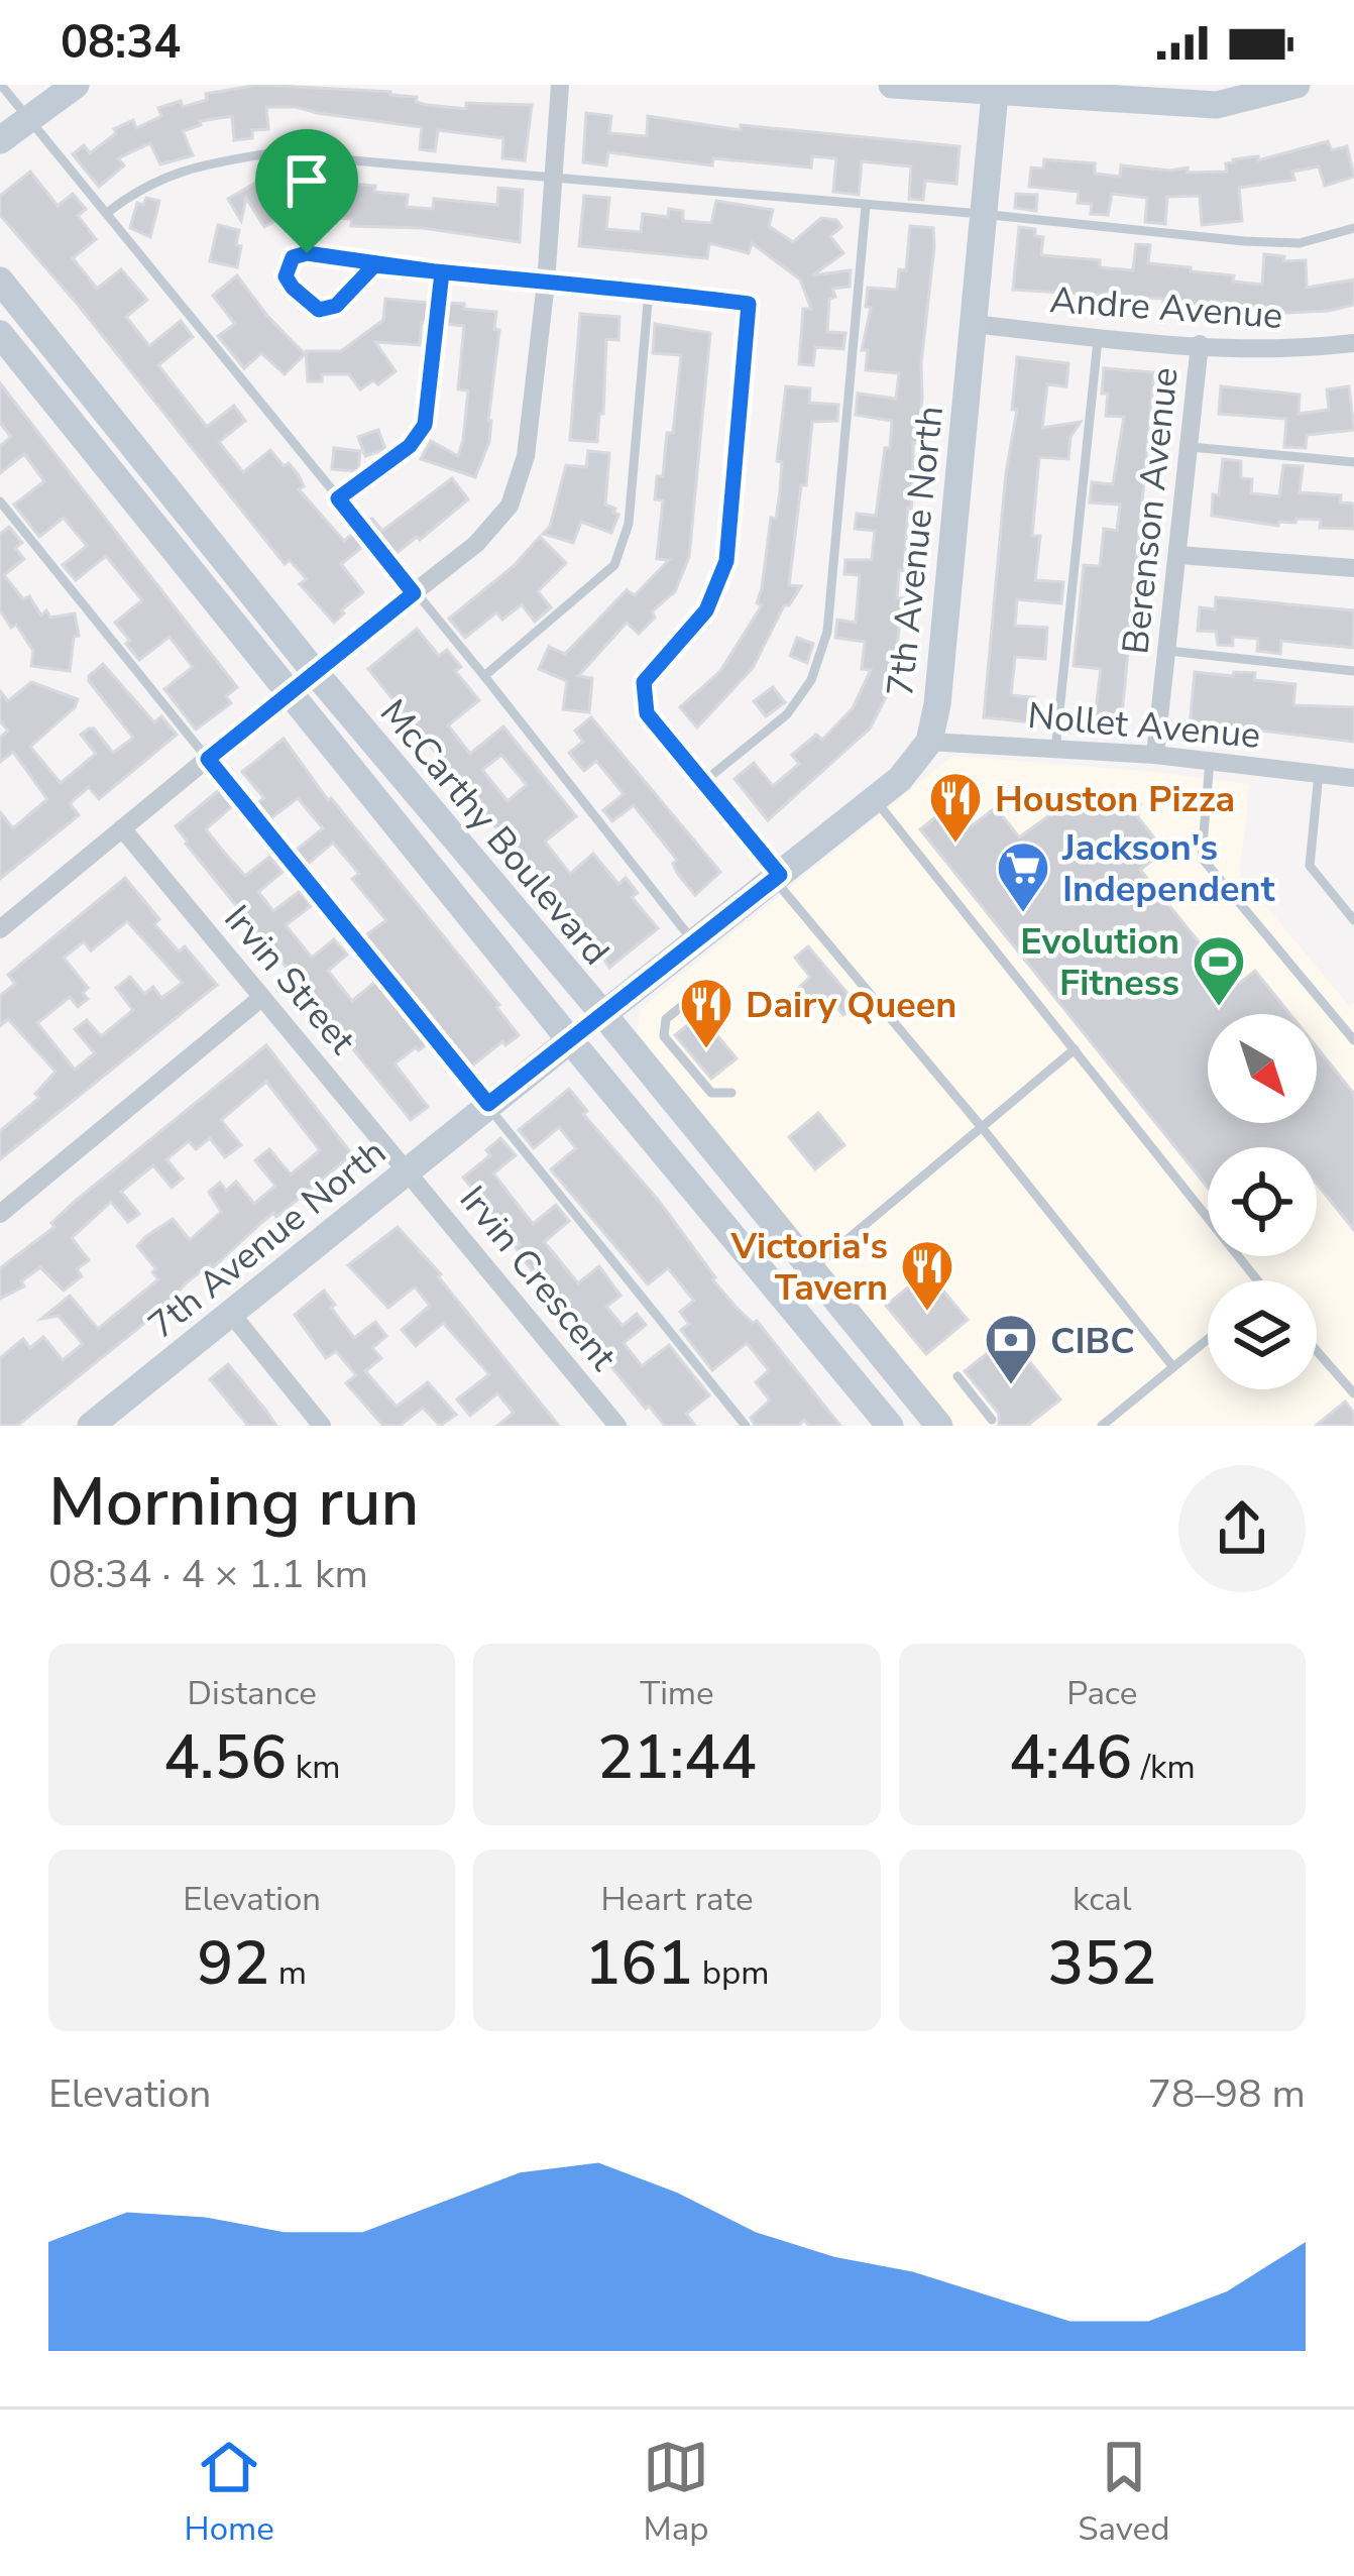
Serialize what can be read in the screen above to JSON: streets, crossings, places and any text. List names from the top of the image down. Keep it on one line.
{"streets":{"main road":["7th Avenue North","McCarthy Boulevard"],"street":["Andre Avenue","Berenson Avenue","Nollet Avenue","Irvin Street","Irvin Crescent"]},"crossings":[["Andre Avenue","Berenson Avenue"],["Andre Avenue","7th Avenue North"],["Berenson Avenue","Nollet Avenue"],["7th Avenue North","Nollet Avenue"],["7th Avenue North","McCarthy Boulevard"],["7th Avenue North","Irvin Street"],["7th Avenue North","Irvin Crescent"],["Irvin Street","Irvin Crescent"]],"places":{"restaurant":["Houston Pizza","Dairy Queen","Victoria's Tavern"],"supermarket":["Jackson's Independent"],"sports":["Evolution Fitness"],"bank":["CIBC"]},"north":"bottom right","page":{"status":"08:34","heading":["Morning run","08:34 · 4 × 1.1 km"],"stats":[["Distance","4.56 km"],["Time","21:44"],["Pace","4:46 /km"],["Elevation","92 m"],["Heart rate","161 bpm"],["kcal","352"]],"chart":["Elevation","78–98 m"],"tabs":["Home","Map","Saved"]}}
